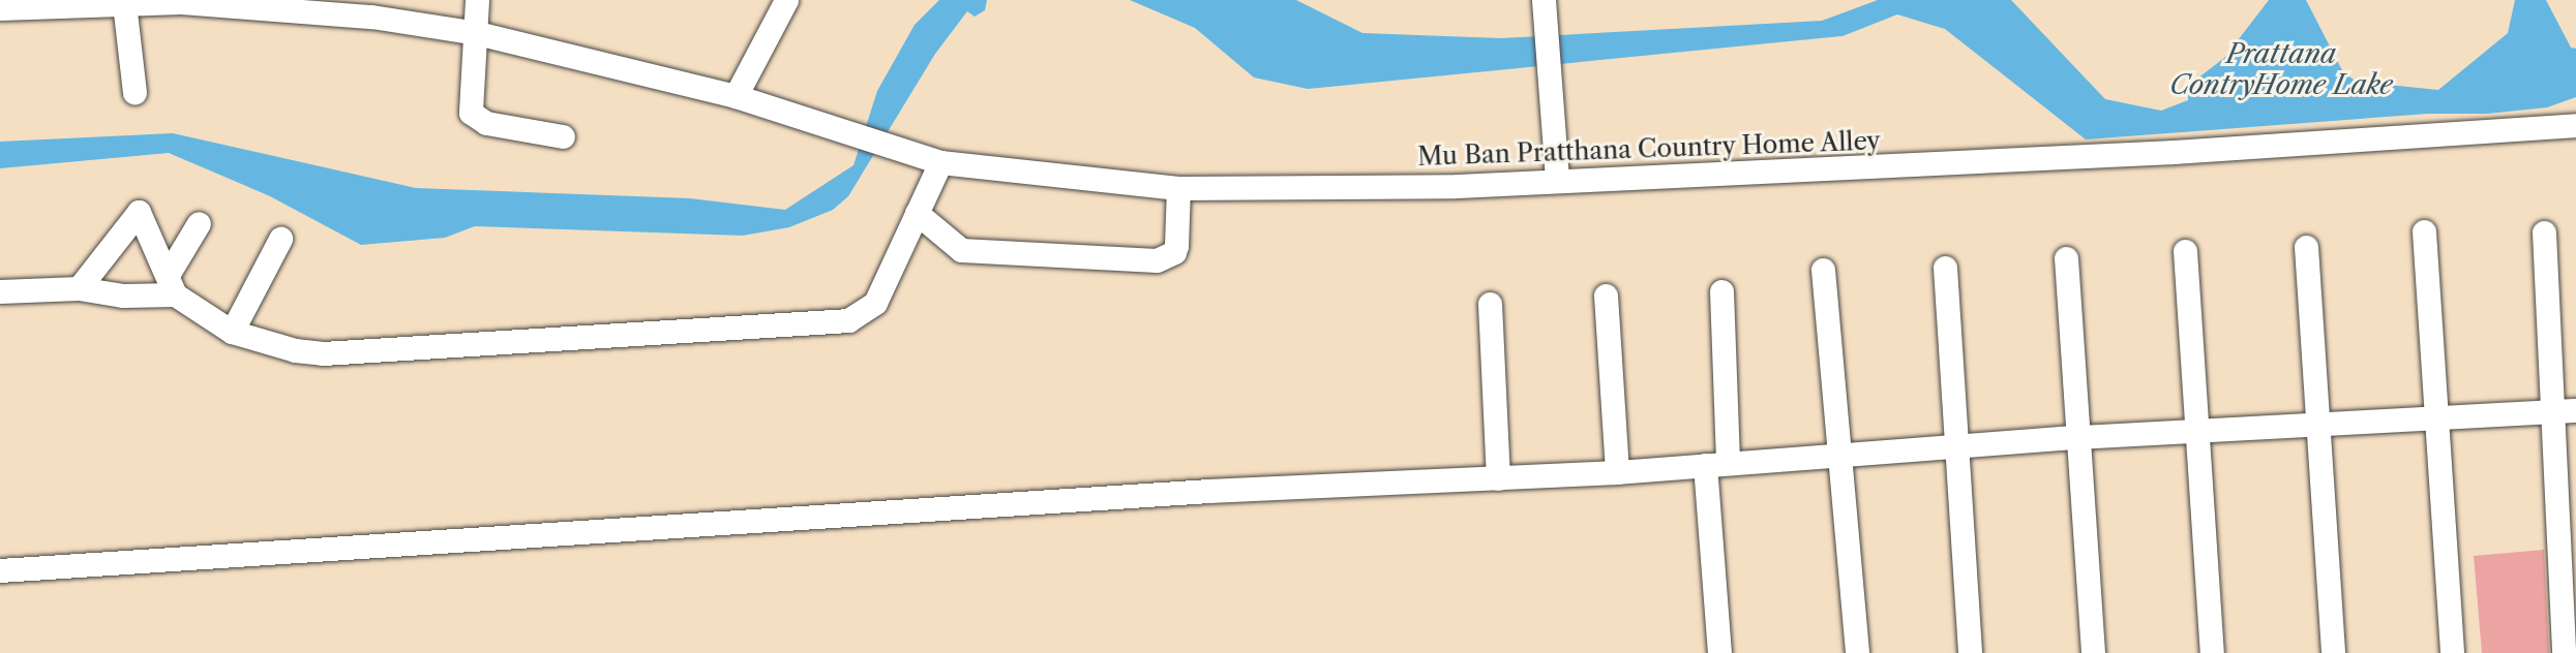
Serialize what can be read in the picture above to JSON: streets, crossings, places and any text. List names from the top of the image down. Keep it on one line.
{"streets":{"street":["Mu Ban Pratthana Country Home Alley"]},"water":["Prattana ContryHome Lake"]}
